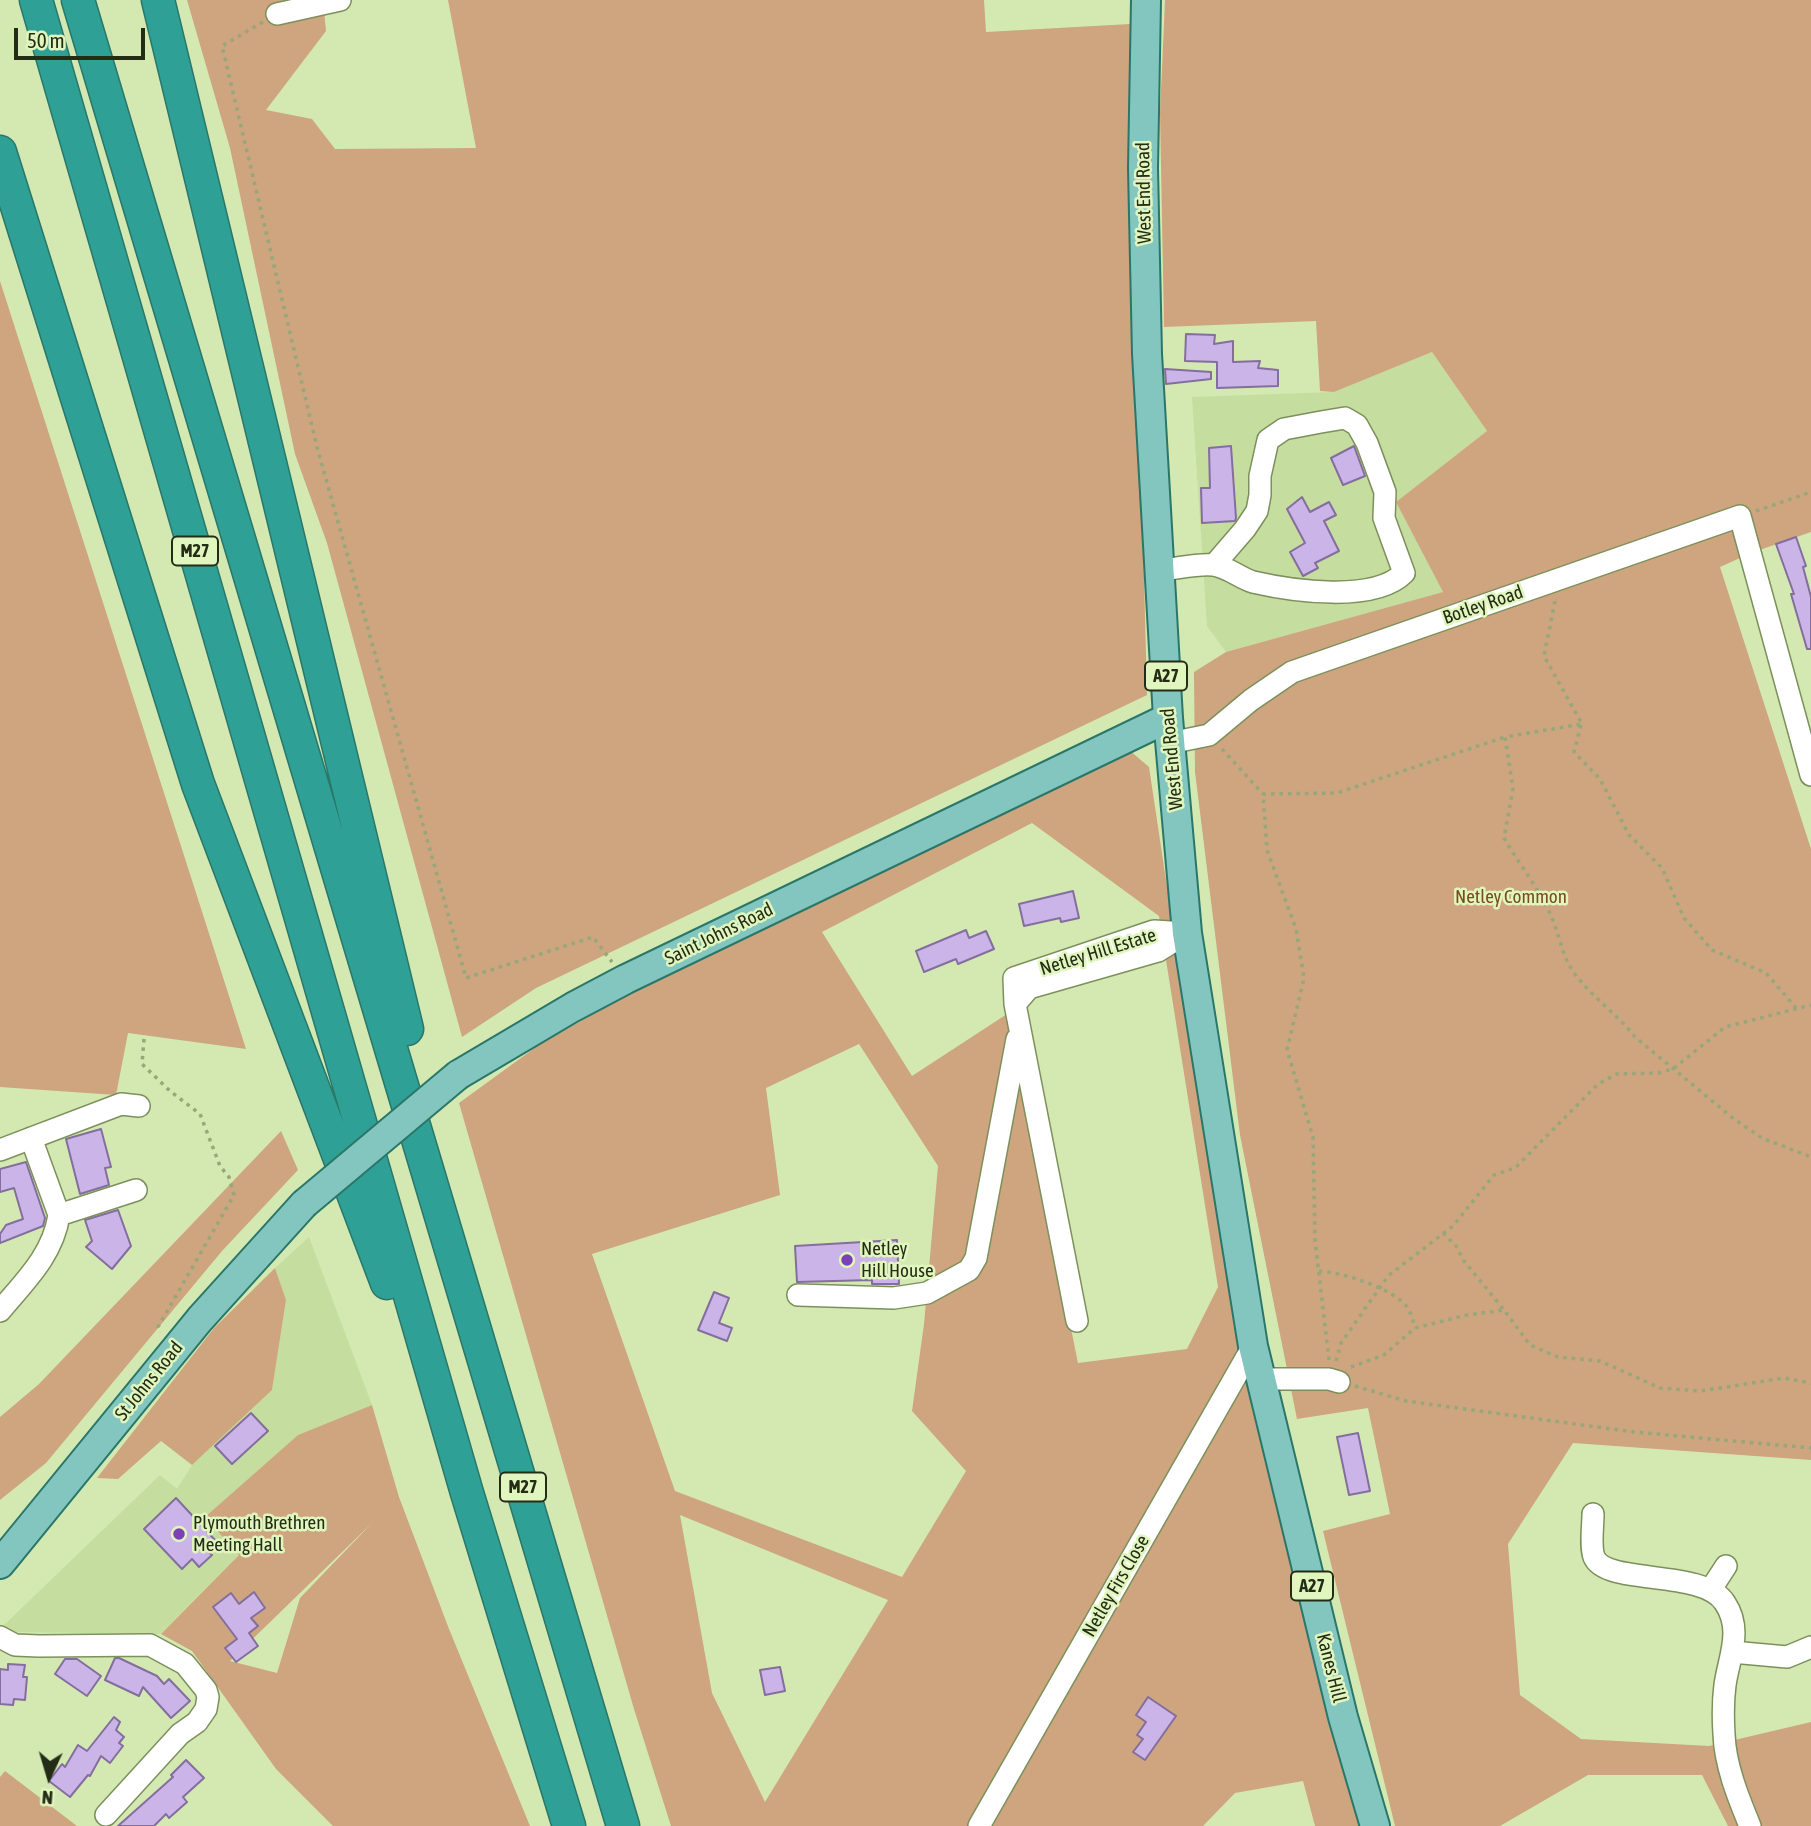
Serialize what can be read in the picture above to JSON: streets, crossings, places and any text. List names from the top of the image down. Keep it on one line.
{"streets":{"highway":["M27"],"main road":["West End Road","A27","Saint Johns Road","St Johns Road","Kanes Hill"],"street":["Botley Road","Netley Hill Estate","Netley Firs Close"]},"crossings":[["West End Road","Botley Road"],["West End Road","Saint Johns Road"],["West End Road","Netley Hill Estate"],["West End Road","Netley Firs Close"],["West End Road","Kanes Hill"],["Botley Road","Saint Johns Road"],["Saint Johns Road","St Johns Road"],["Netley Firs Close","Kanes Hill"]],"parks":["Netley Common"],"places":["Netley Hill House","Plymouth Brethren Meeting Hall"],"scale_bar":"50 m","north":"bottom"}
